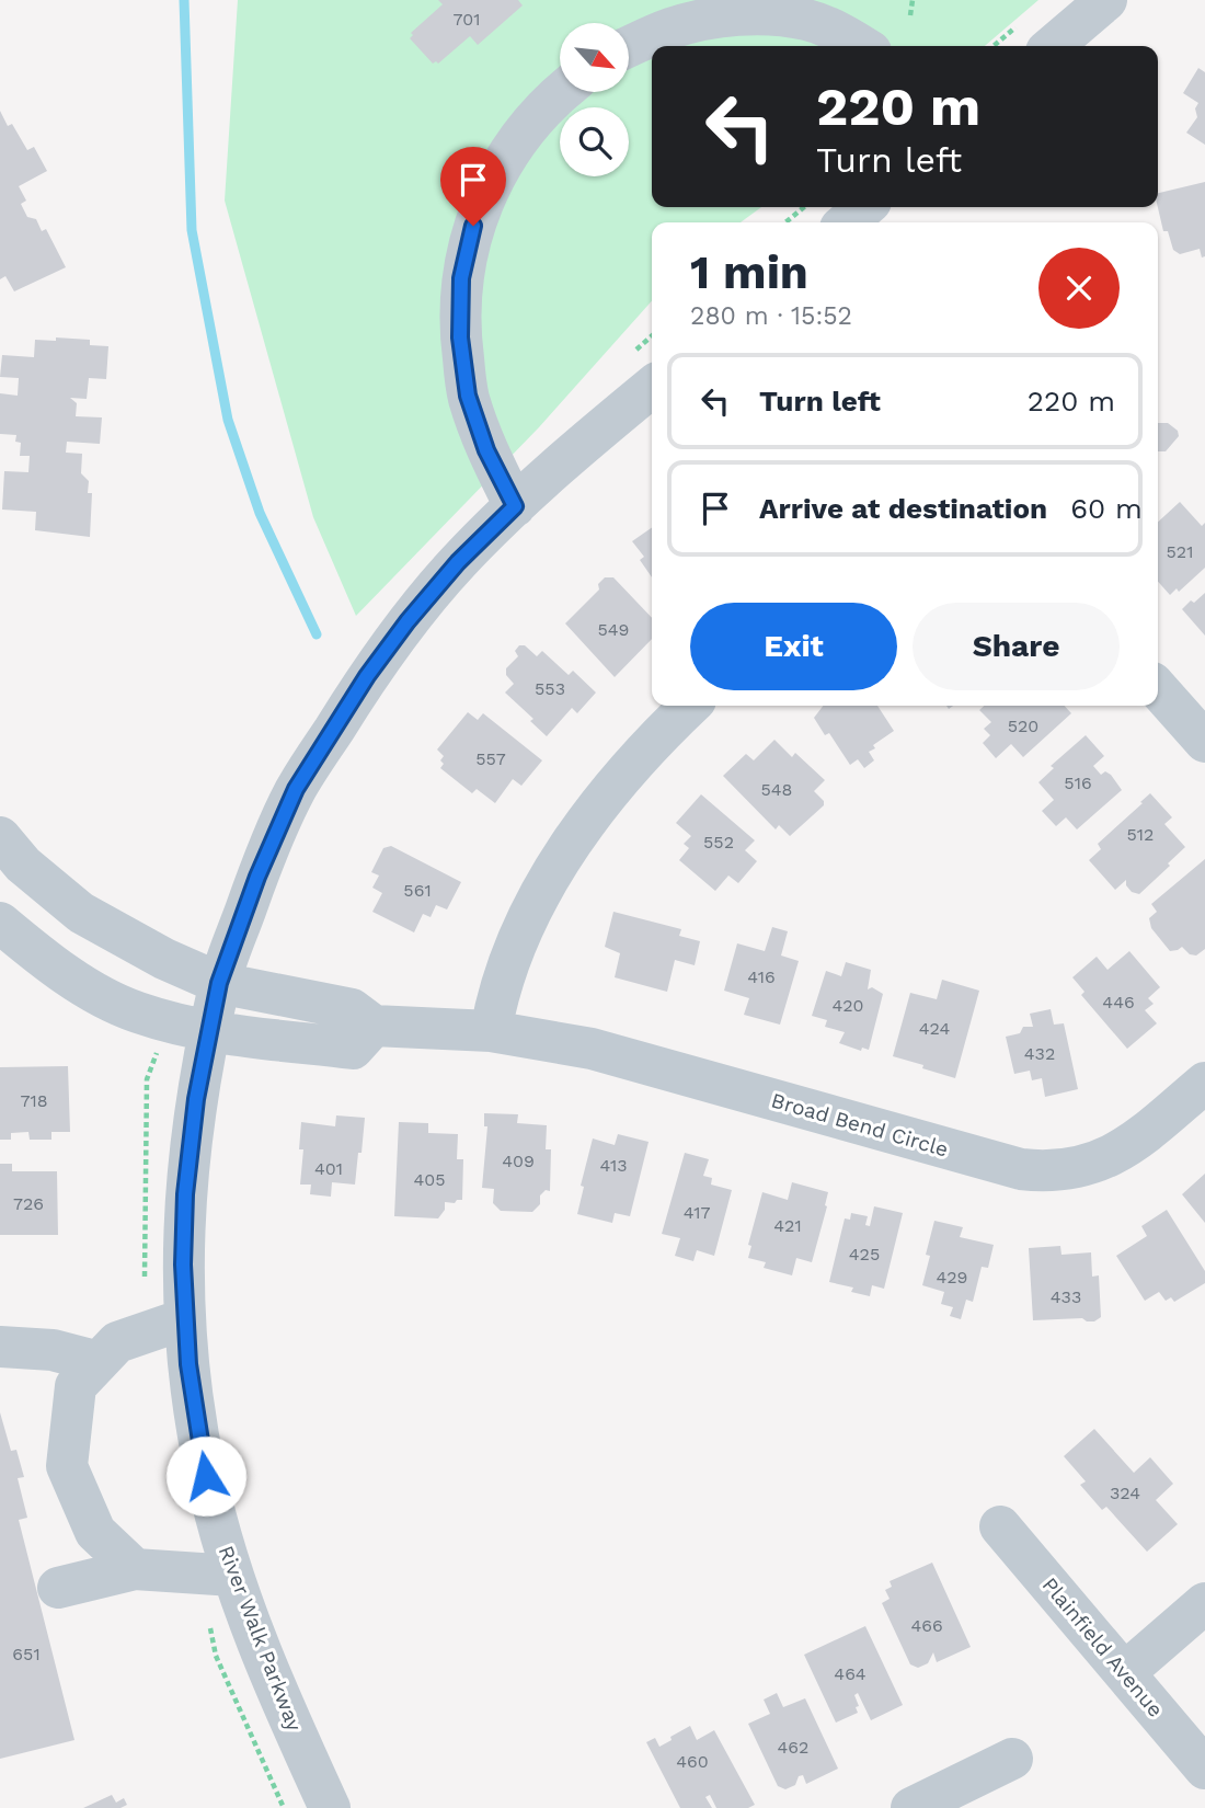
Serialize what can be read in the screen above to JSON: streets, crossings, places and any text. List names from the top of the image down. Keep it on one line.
{"streets":{"street":["Broad Bend Circle","River Walk Parkway","Plainfield Avenue"]},"crossings":[["Broad Bend Circle","River Walk Parkway"]],"house_numbers":["701","521","549","553","520","557","516","548","512","552","561","416","446","420","424","432","718","409","413","401","405","726","417","421","425","429","433","324","466","651","464","462","460"],"north":"bottom right","page":{"turn":["220 m","Turn left"],"heading":["1 min","280 m · 15:52"],"list":[{"name":"Turn left","value":"220 m"},{"name":"Arrive at destination","value":"60 m"}],"buttons":["Exit","Share"]}}
